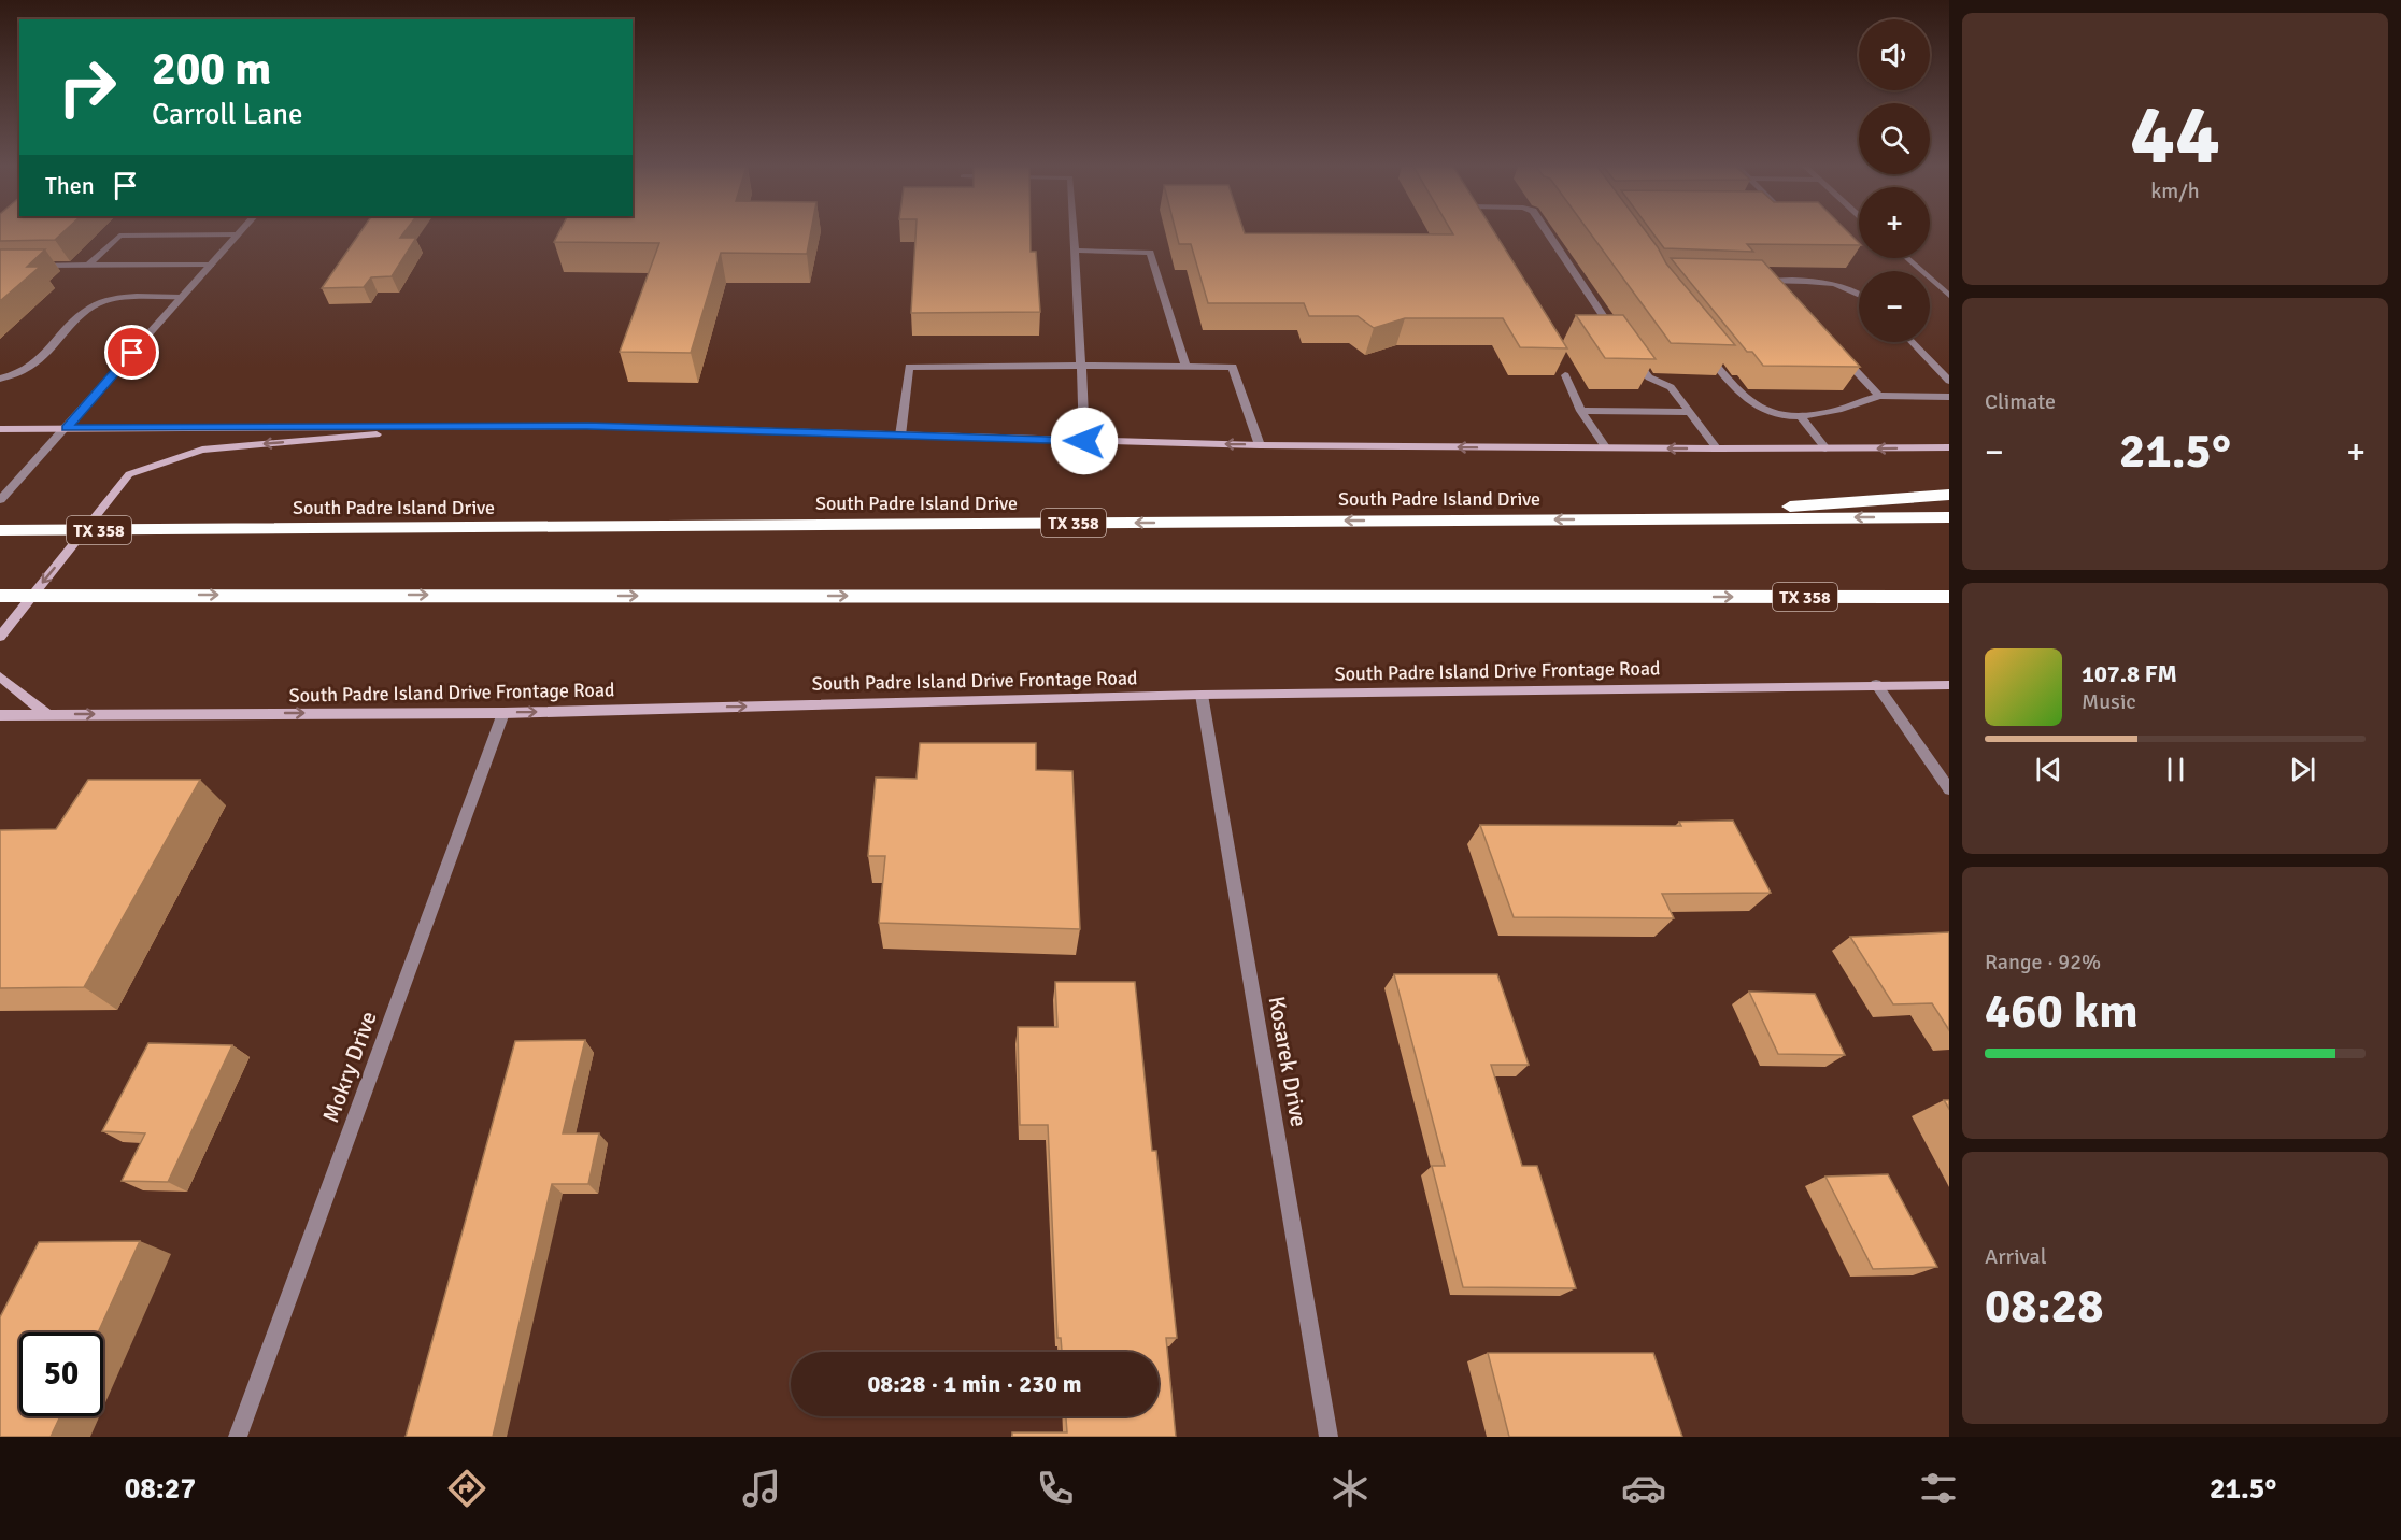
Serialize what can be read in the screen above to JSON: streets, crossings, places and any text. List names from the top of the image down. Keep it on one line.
{"streets":{"highway":["South Padre Island Drive","TX 358"],"main road":["South Padre Island Drive Frontage Road"],"street":["Kosarek Drive","Mokry Drive"]},"crossings":[["South Padre Island Drive Frontage Road","Kosarek Drive"],["South Padre Island Drive Frontage Road","Mokry Drive"]],"one_way":["South Padre Island Drive Frontage Road"],"page":{"tile":[["44","km/h"],"Climate",["Range · 92%","460 km"],["Arrival","08:28"]],"map_buttons":["+","−"],"turn":["200 m","Carroll Lane"],"then":"Then","heat":["−","21.5°","+"],"song":["107.8 FM","Music"],"limit":"50","trip":"08:28 · 1 min · 230 m","tabs":["08:27","21.5°"]}}
